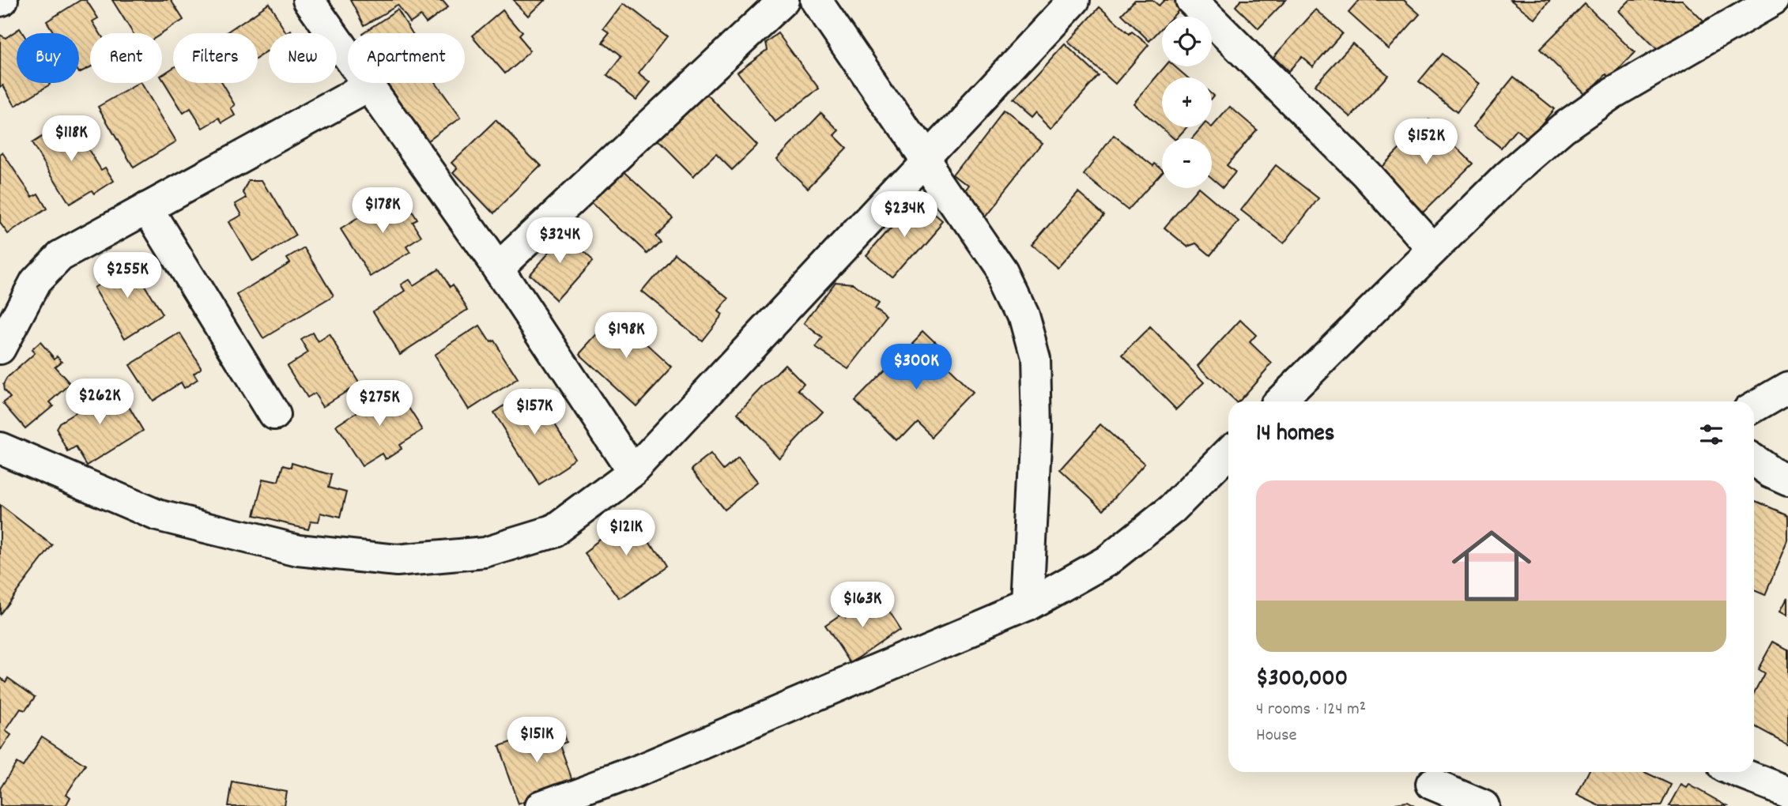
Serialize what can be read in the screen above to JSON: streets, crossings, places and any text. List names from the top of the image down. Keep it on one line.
{"page":{"map_buttons":["+","−"],"chip":["Buy","Rent","Filters","New","Apartment"],"price":["$118K","$152K","$178K","$234K","$324K","$255K","$198K","$300K","$262K","$275K","$157K","$121K","$163K","$151K"],"heading":"14 homes","list":[{"name":"$300,000","note":"4 rooms · 124 m² · House"}]}}
